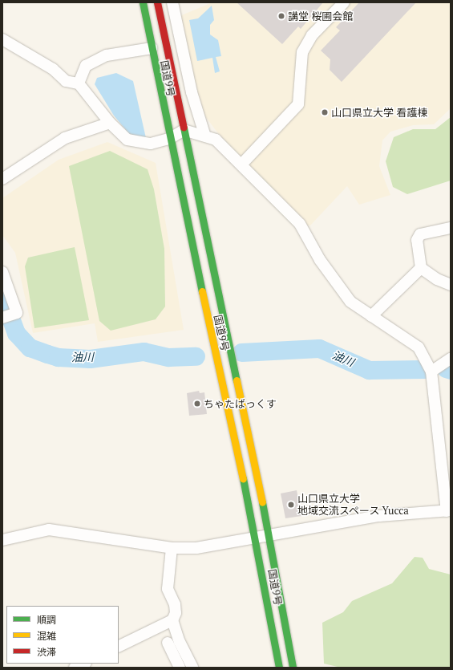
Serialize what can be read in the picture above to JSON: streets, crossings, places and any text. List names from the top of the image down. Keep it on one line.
{"streets":{"highway":["国道9号"]},"water":["油川"],"places":["講堂 桜圃会館","山口県立大学 看護棟","ちゃたばっくす","山口県立大学 地域交流スペース Yucca"],"legend":["順調","混雑","渋滞"]}
